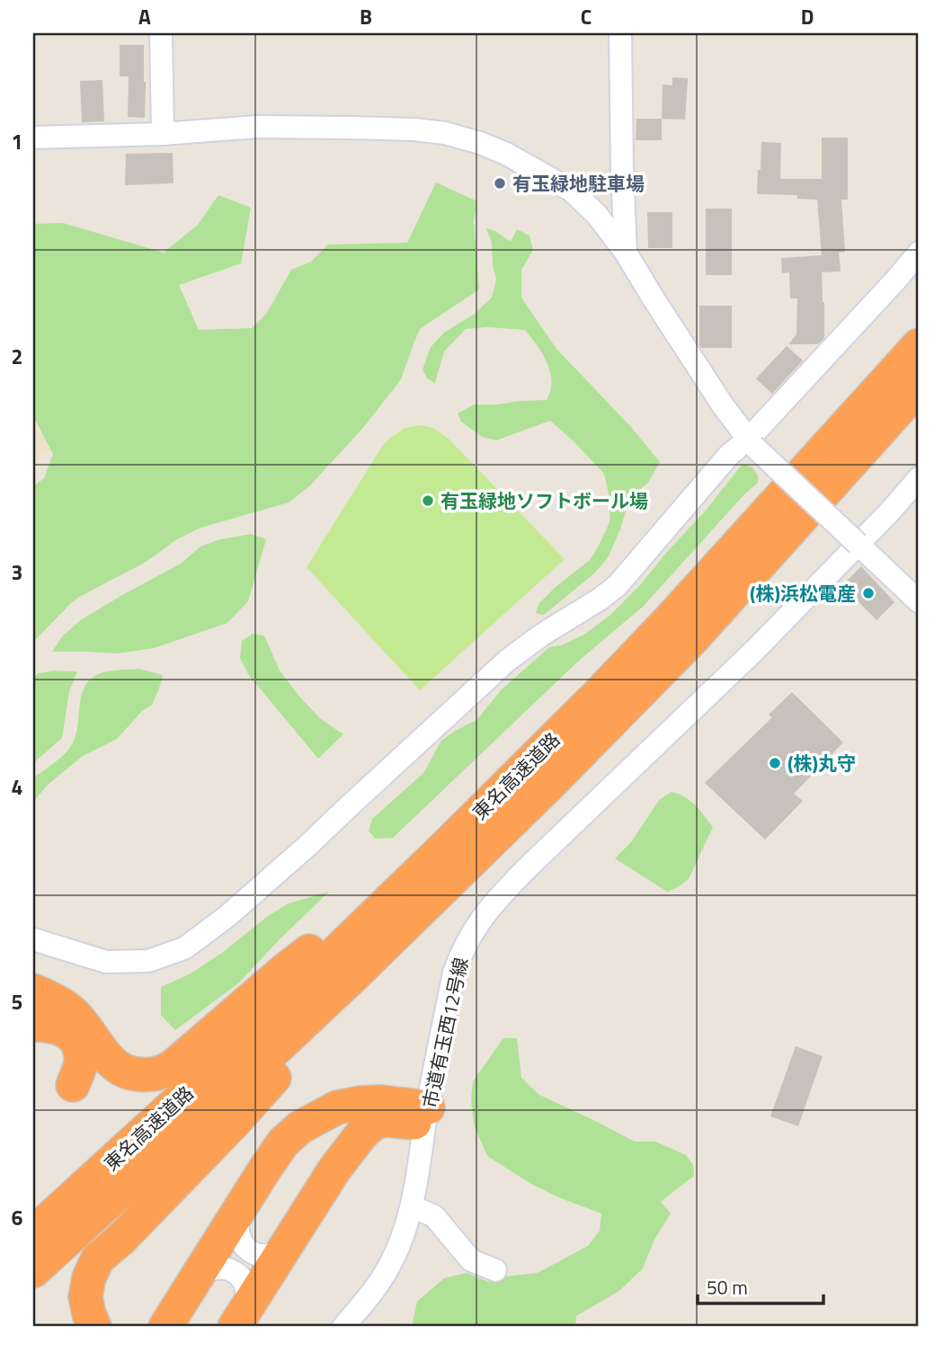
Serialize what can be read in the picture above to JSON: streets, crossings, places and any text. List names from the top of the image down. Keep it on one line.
{"streets":{"highway":["東名高速道路"],"street":["市道有玉西12号線"]},"places":["有玉緑地駐車場","有玉緑地ソフトボール場","(株)浜松電産","(株)丸守"],"scale_bar":"50 m","grid":{"columns":["A","B","C","D"],"rows":["1","2","3","4","5","6"]}}
